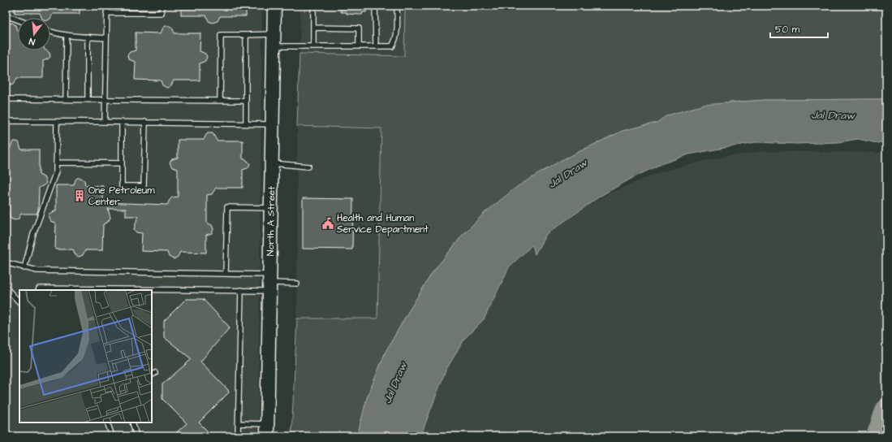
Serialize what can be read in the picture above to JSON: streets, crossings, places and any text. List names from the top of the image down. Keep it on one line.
{"streets":{"main road":["North A Street"]},"water":["Jal Draw"],"places":{"building":["One Petroleum Center"],"public building":["Health and Human Service Department"]},"scale_bar":"50 m","north":"bottom"}
